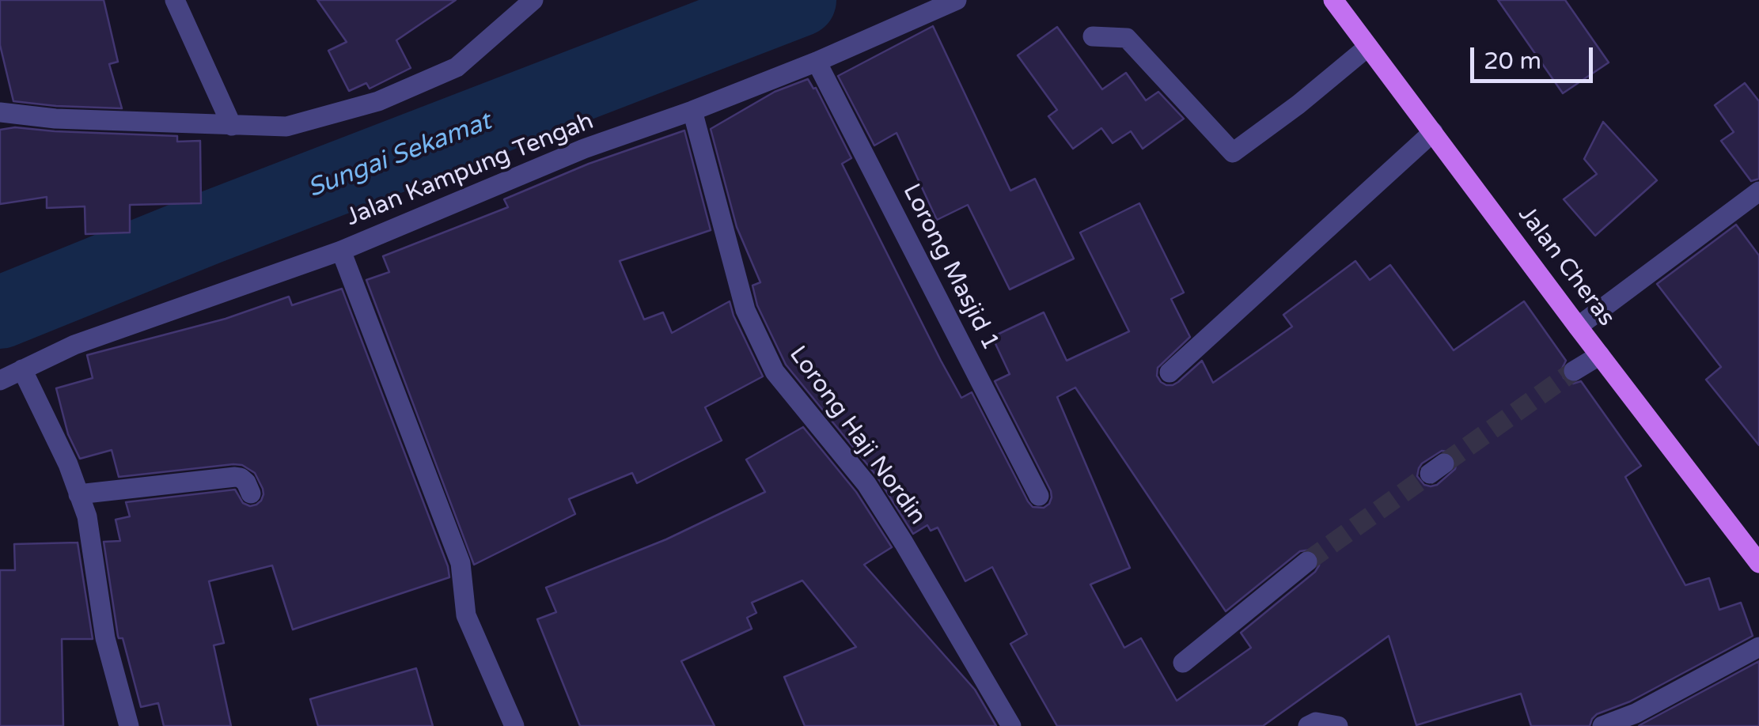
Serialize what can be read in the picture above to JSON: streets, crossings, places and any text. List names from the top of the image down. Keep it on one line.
{"streets":{"main road":["Jalan Cheras"],"street":["Jalan Kampung Tengah","Lorong Masjid 1","Lorong Haji Nordin"]},"crossings":[["Jalan Kampung Tengah","Lorong Masjid 1"],["Jalan Kampung Tengah","Lorong Haji Nordin"]],"water":["Sungai Sekamat"],"scale_bar":"20 m"}
